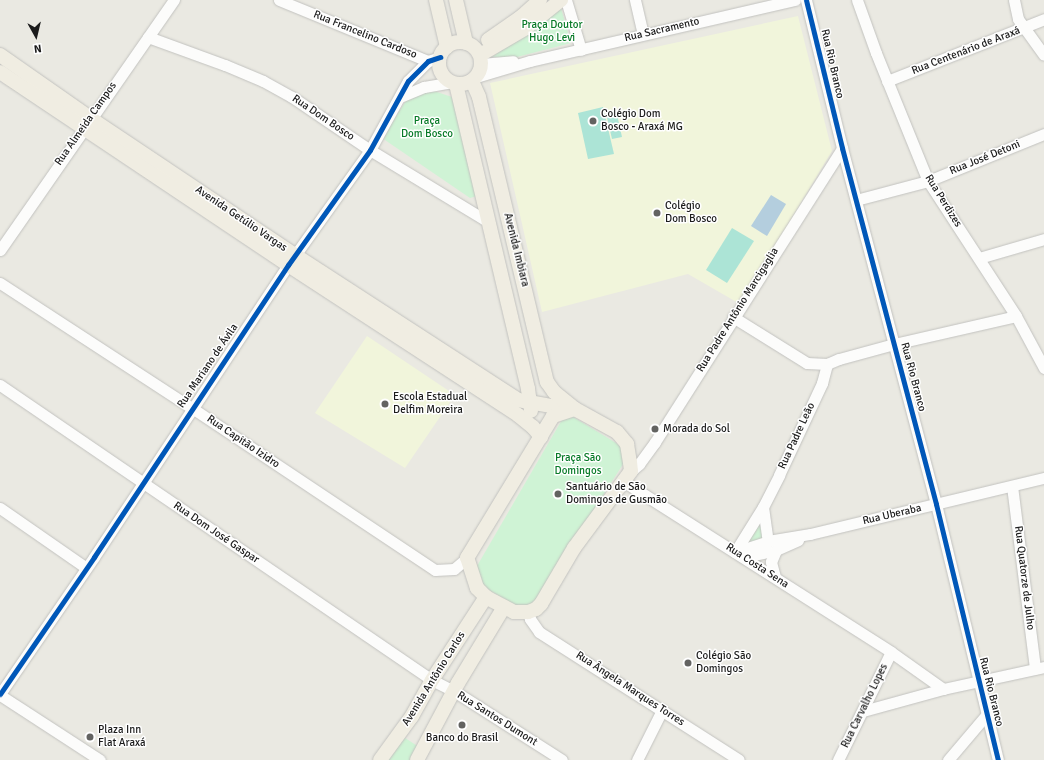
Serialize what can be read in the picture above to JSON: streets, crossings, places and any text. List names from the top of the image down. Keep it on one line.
{"streets":{"main road":["Avenida Getúlio Vargas","Avenida Imbiara","Avenida Antônio Carlos"],"street":["Rua Sacramento","Rua Francelino Cardoso","Rua Centenário de Araxá","Rua Rio Branco","Rua Dom Bosco","Rua Almeida Campos","Rua José Detoni","Rua Perdizes","Rua Padre Antônio Marcigaglia","Rua Mariano de Ávila","Rua Padre Leão","Rua Capitão Izidro","Rua Uberaba","Rua Dom José Gaspar","Rua Costa Sena","Rua Quatorze de Julho","Rua Ângela Marques Torres","Rua Carvalho Lopes","Rua Santos Dumont"]},"crossings":[["Rua Sacramento","Rua Francelino Cardoso"],["Rua Sacramento","Avenida Imbiara"],["Rua Sacramento","Rua Mariano de Ávila"],["Rua Francelino Cardoso","Avenida Imbiara"],["Rua Francelino Cardoso","Rua Mariano de Ávila"],["Rua Centenário de Araxá","Rua Perdizes"],["Rua Rio Branco","Rua José Detoni"],["Rua Rio Branco","Rua Padre Antônio Marcigaglia"],["Rua Rio Branco","Rua Uberaba"],["Rua Dom Bosco","Rua Almeida Campos"],["Rua Dom Bosco","Avenida Imbiara"],["Rua Dom Bosco","Rua Mariano de Ávila"],["Rua Almeida Campos","Avenida Getúlio Vargas"],["Rua José Detoni","Rua Perdizes"],["Avenida Getúlio Vargas","Avenida Imbiara"],["Avenida Getúlio Vargas","Rua Mariano de Ávila"],["Avenida Imbiara","Rua Mariano de Ávila"],["Rua Padre Antônio Marcigaglia","Rua Costa Sena"],["Rua Mariano de Ávila","Rua Capitão Izidro"],["Rua Mariano de Ávila","Rua Dom José Gaspar"],["Rua Padre Leão","Rua Uberaba"],["Rua Padre Leão","Rua Costa Sena"],["Rua Uberaba","Rua Costa Sena"],["Rua Uberaba","Rua Quatorze de Julho"],["Rua Dom José Gaspar","Avenida Antônio Carlos"],["Rua Dom José Gaspar","Rua Santos Dumont"],["Rua Costa Sena","Rua Carvalho Lopes"],["Avenida Antônio Carlos","Rua Santos Dumont"]],"parks":["Praça Doutor Hugo Levi","Praça Dom Bosco","Praça São Domingos"],"places":["Colégio Dom Bosco - Araxá MG","Colégio Dom Bosco","Escola Estadual Delfim Moreira","Morada do Sol","Santuário de São Domingos de Gusmão","Colégio São Domingos","Banco do Brasil","Plaza Inn Flat Araxá"],"north":"bottom"}
